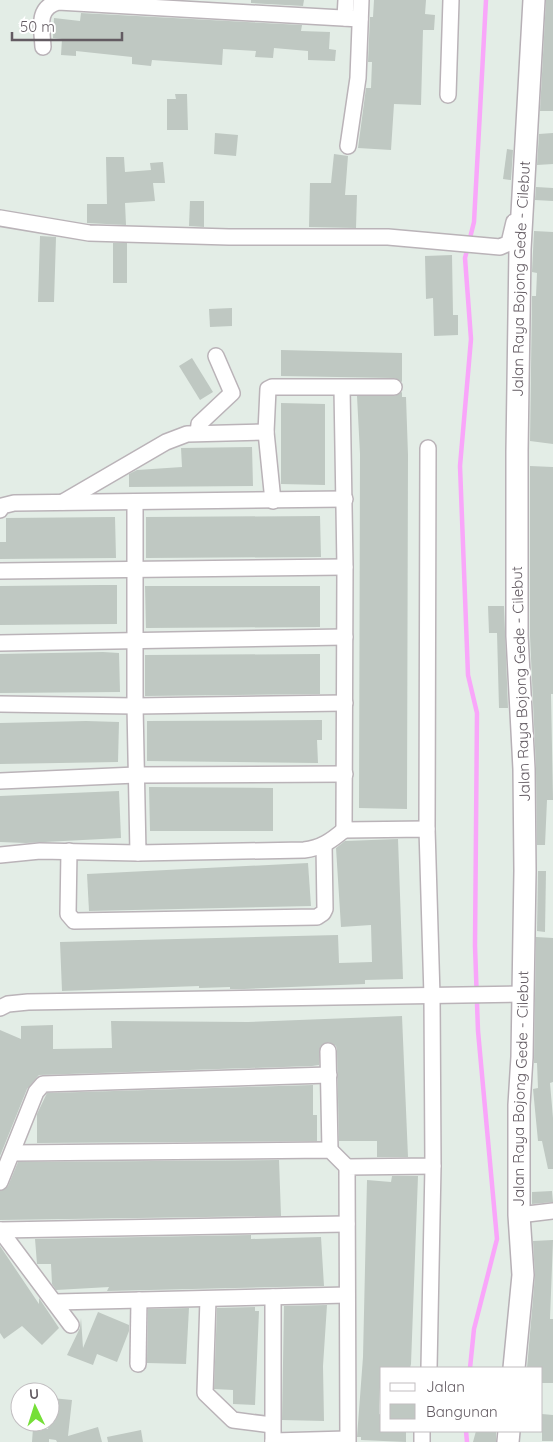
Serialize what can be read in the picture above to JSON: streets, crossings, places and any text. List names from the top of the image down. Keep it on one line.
{"streets":{"main road":["Jalan Raya Bojong Gede - Cilebut"]},"legend":["Jalan","Bangunan"],"scale_bar":"50 m","north":"top"}
